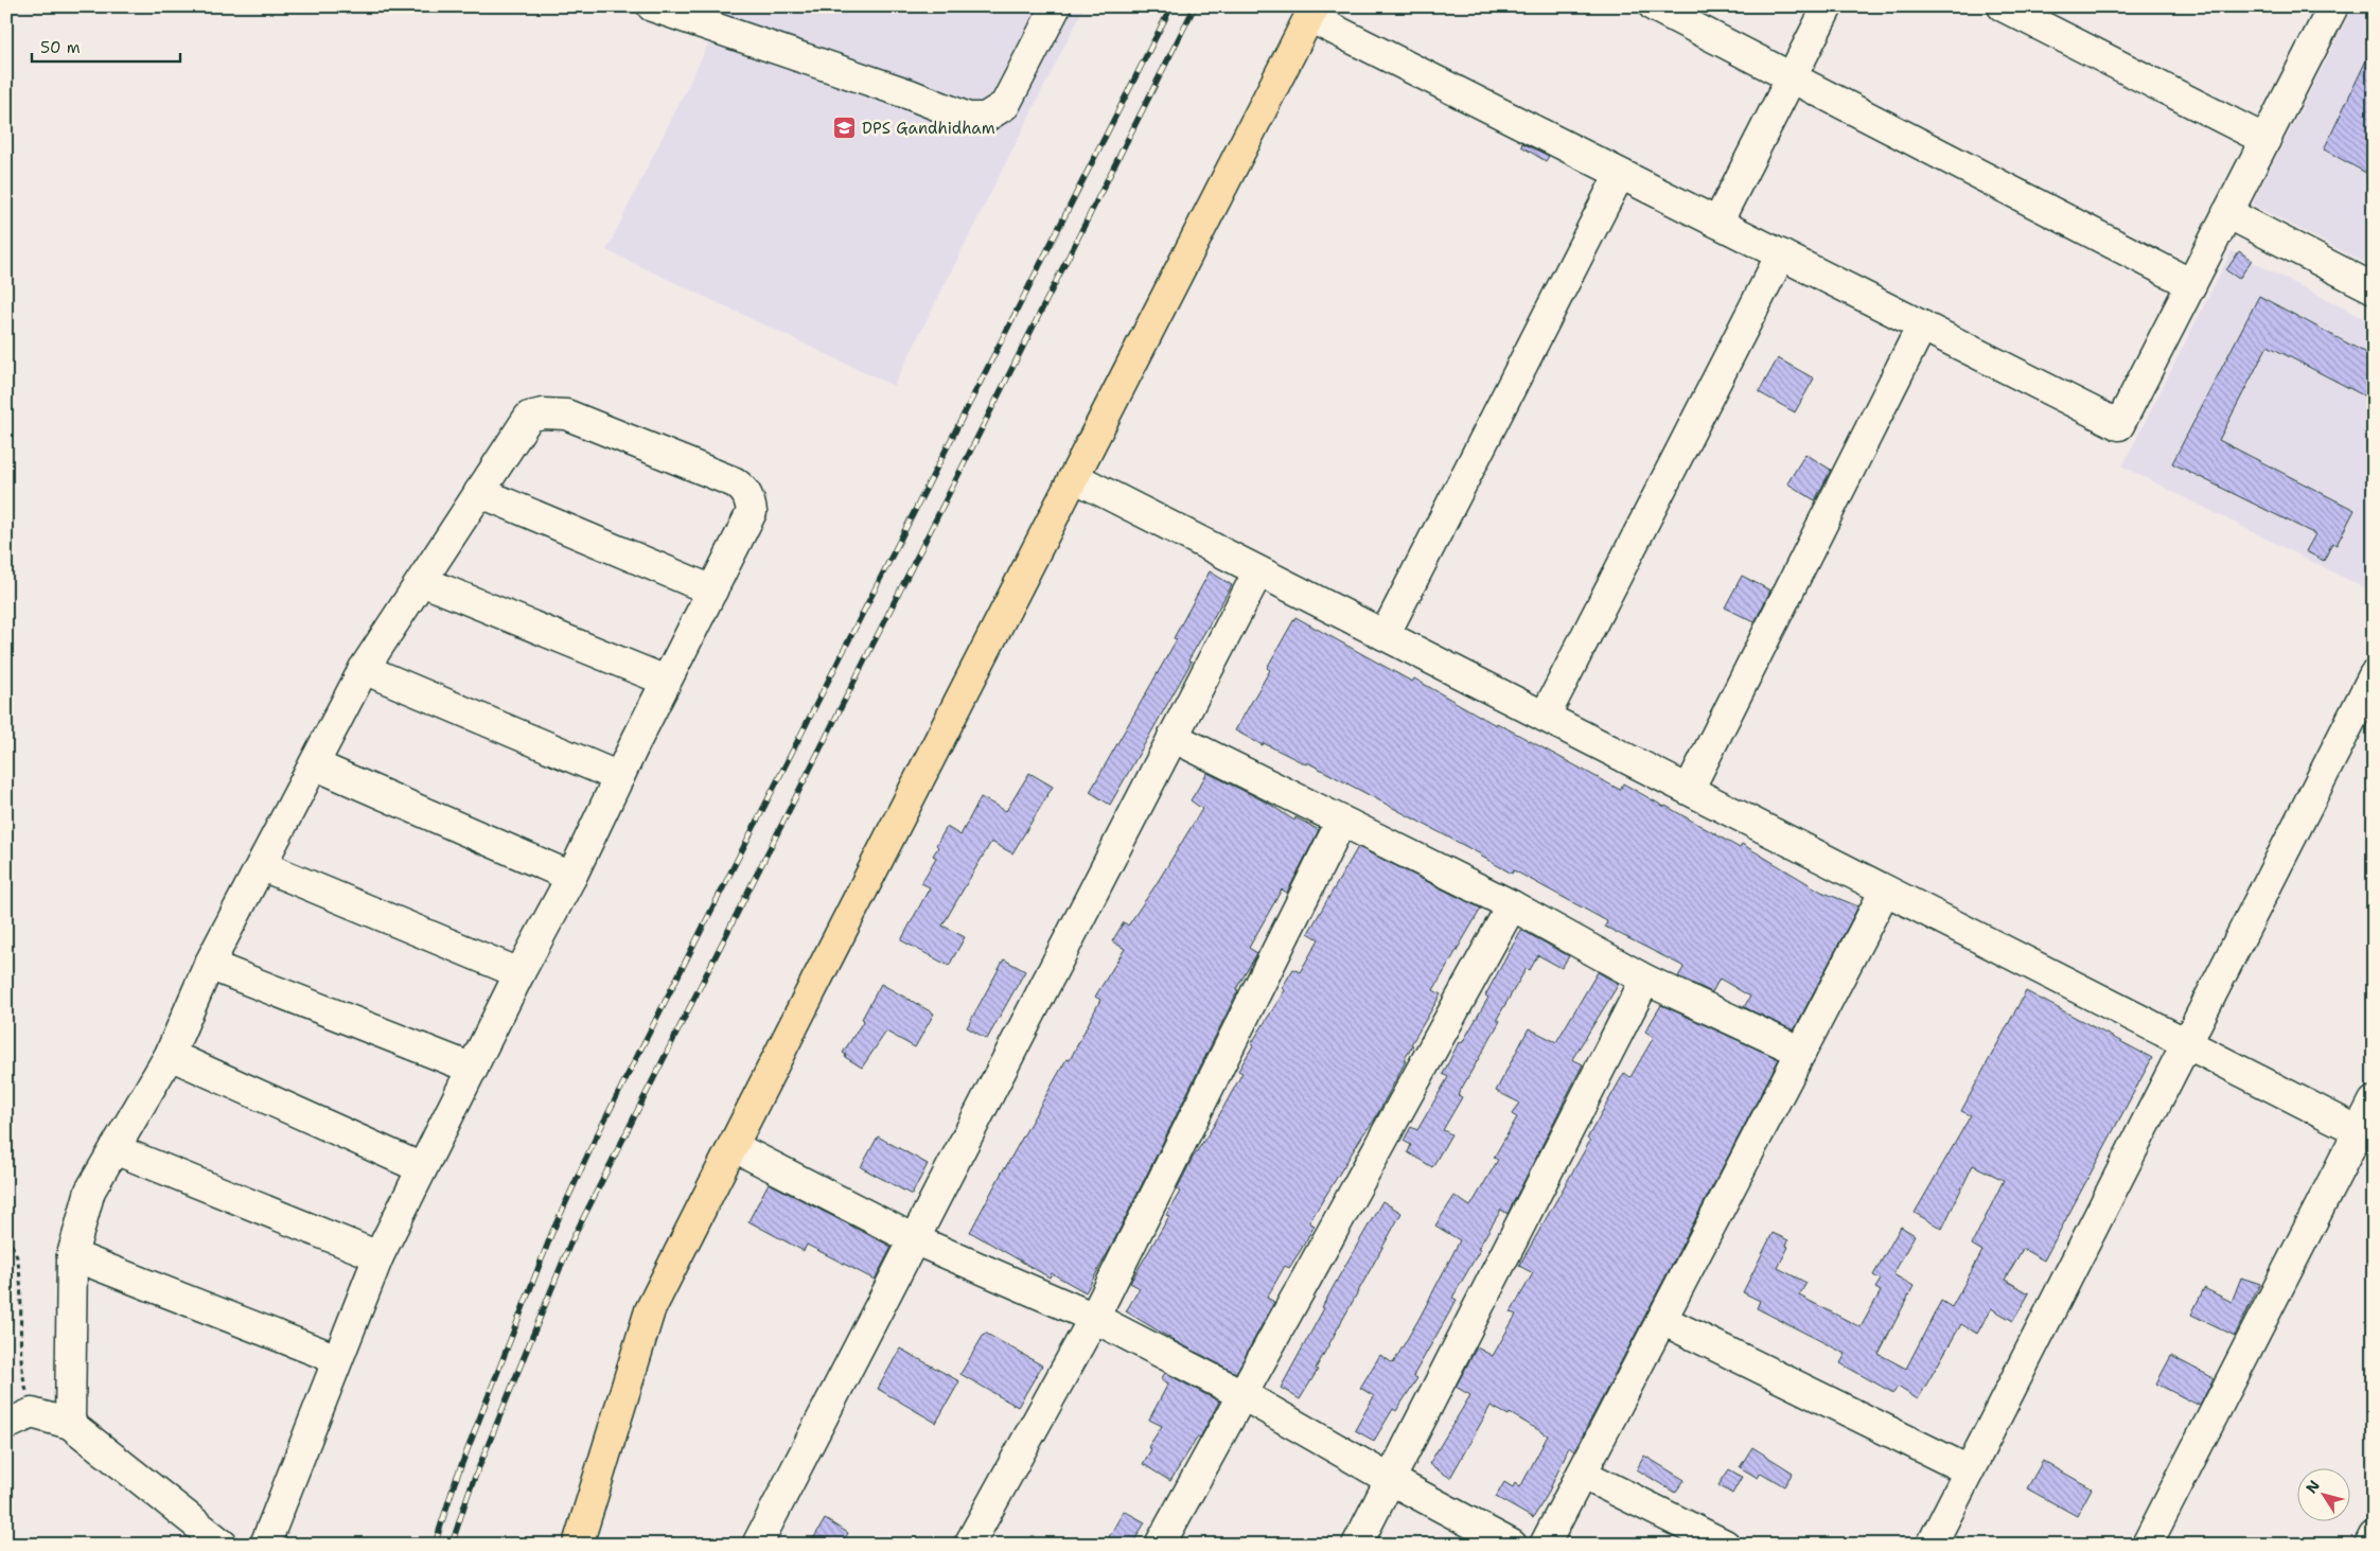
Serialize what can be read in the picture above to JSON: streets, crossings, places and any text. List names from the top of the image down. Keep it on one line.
{"places":{"school or university":["DPS Gandhidham"]},"scale_bar":"50 m","north":"top left"}
